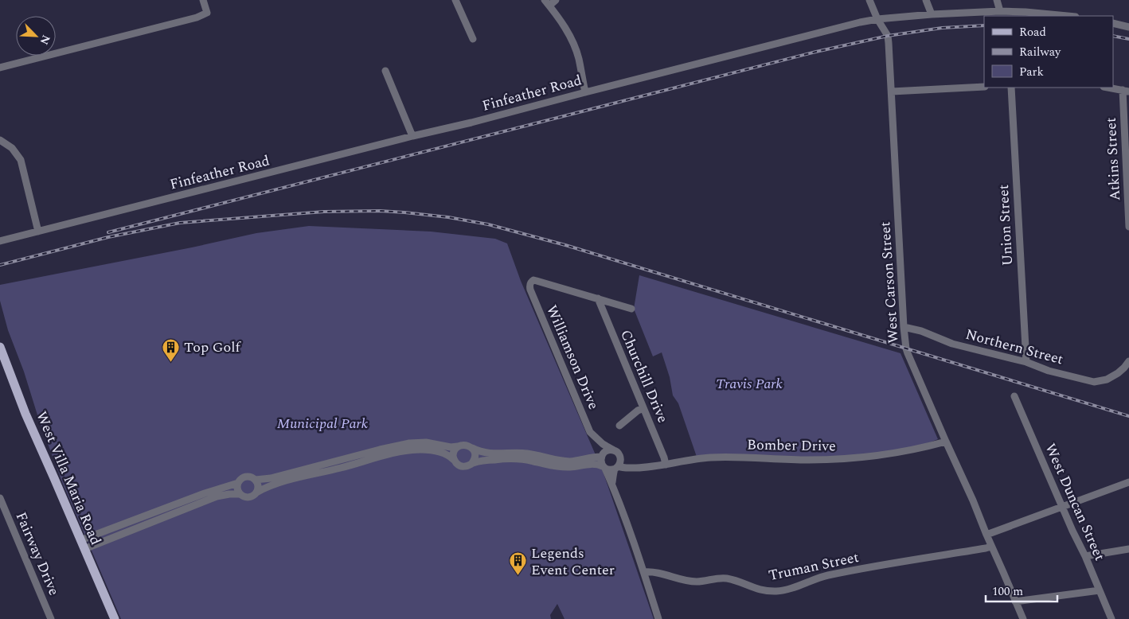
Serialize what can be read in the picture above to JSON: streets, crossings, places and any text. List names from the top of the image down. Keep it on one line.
{"streets":{"main road":["West Villa Maria Road"],"street":["Finfeather Road","Atkins Street","Union Street","West Carson Street","Northern Street","Williamson Drive","Churchill Drive","Bomber Drive","West Duncan Street","Fairway Drive","Truman Street"]},"crossings":[["Finfeather Road","West Carson Street"],["Union Street","Northern Street"],["West Carson Street","Northern Street"],["West Carson Street","Bomber Drive"],["West Carson Street","Truman Street"],["Williamson Drive","Churchill Drive"],["Williamson Drive","Bomber Drive"],["Churchill Drive","Bomber Drive"]],"parks":["Travis Park","Municipal Park"],"places":{"building":["Top Golf","Legends Event Center"]},"legend":["Road","Railway","Park"],"scale_bar":"100 m","north":"bottom right"}
